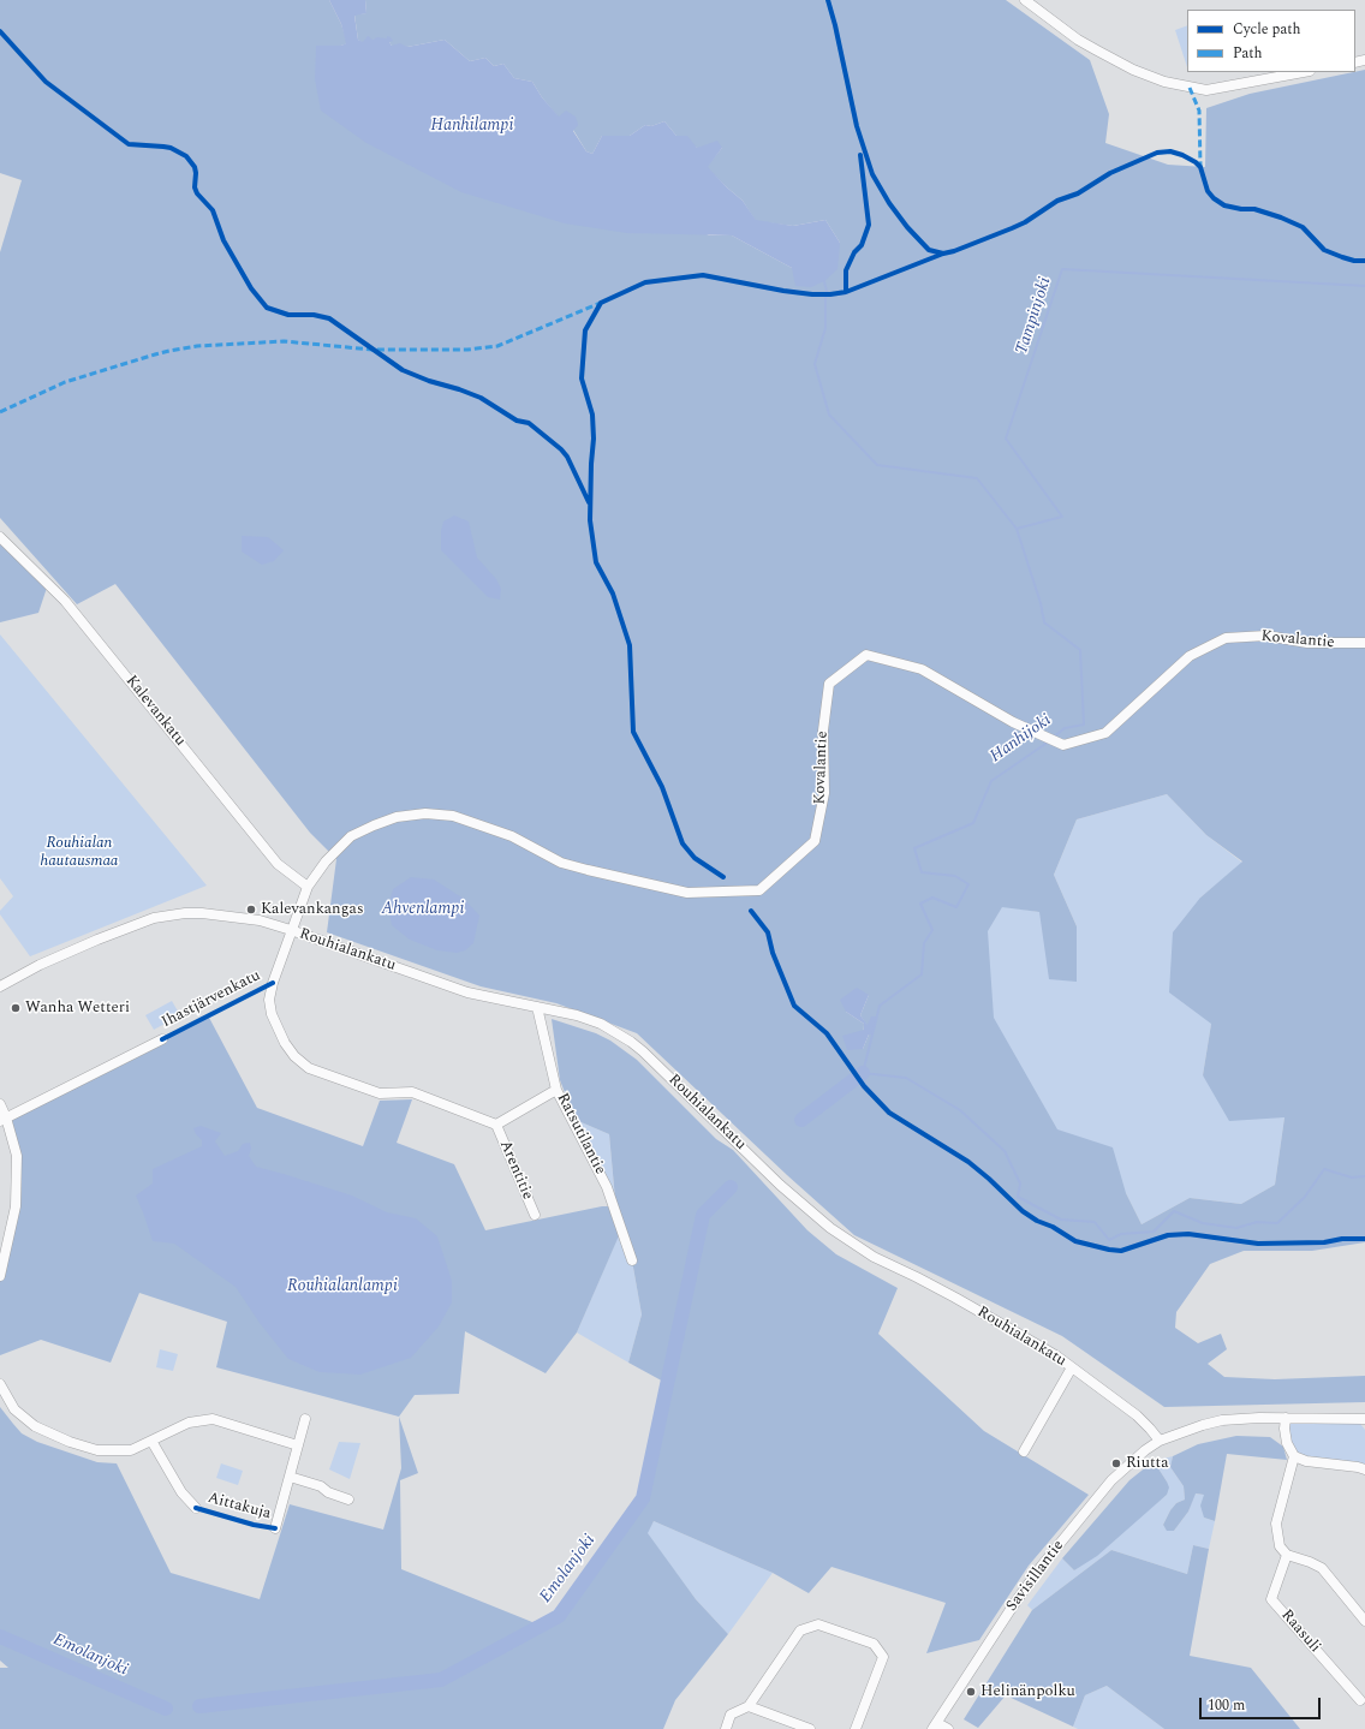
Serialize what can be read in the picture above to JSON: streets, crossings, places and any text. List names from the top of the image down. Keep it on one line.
{"streets":{"street":["Kovalantie","Kalevankatu","Rouhialankatu","Ihastjärvenkatu","Ratsutilantie","Arentitie","Aittakuja","Savisillantie","Raasuli"]},"crossings":[["Kovalantie","Kalevankatu"],["Kovalantie","Rouhialankatu"],["Kovalantie","Arentitie"],["Rouhialankatu","Ratsutilantie"],["Rouhialankatu","Savisillantie"]],"water":["Hanhilampi","Tampinjoki","Hanhijoki","Ahvenlampi","Rouhialanlampi","Emolanjoki"],"parks":["Rouhialan hautausmaa"],"places":["Kalevankangas","Wanha Wetteri","Riutta","Helinänpolku"],"legend":["Cycle path","Path"],"scale_bar":"100 m"}
